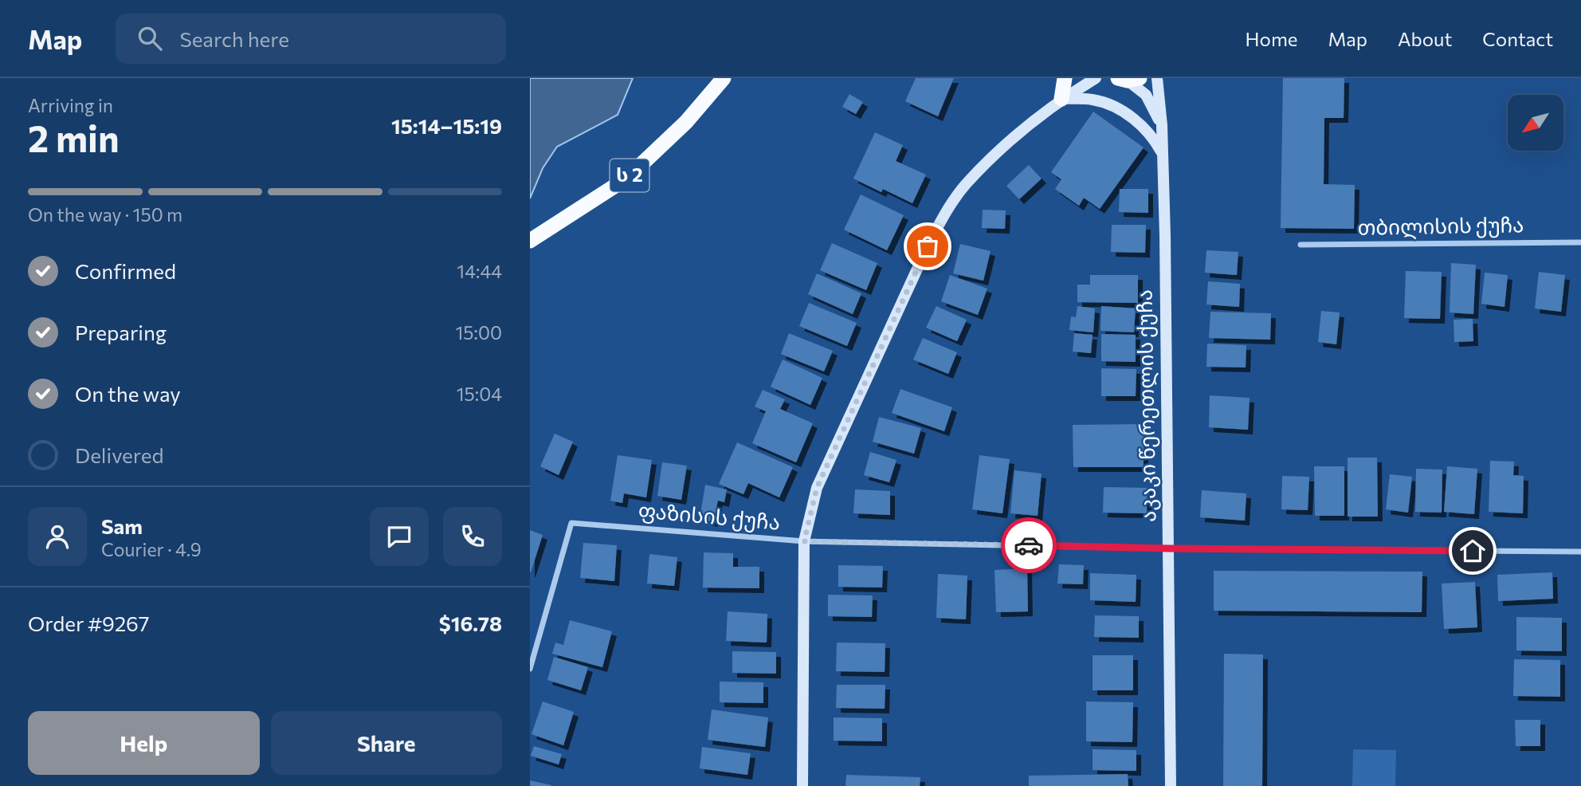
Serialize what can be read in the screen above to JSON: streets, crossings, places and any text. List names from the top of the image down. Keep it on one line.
{"streets":{"highway":["ს 2"],"main road":["აკაკი წერეთლის ქუჩა"],"street":["თბილისის ქუჩა","ფაზისის ქუჩა"]},"crossings":[["აკაკი წერეთლის ქუჩა","ფაზისის ქუჩა"]],"north":"bottom left","page":{"header":"Map","search":"Search here","nav":["Home","Map","About","Contact"],"heading":["2 min","Arriving in","15:14–15:19"],"panel":["Sam","Courier · 4.9","Order #9267","$16.78"],"bar":"On the way · 150 m","list":[["Confirmed","14:44"],["Preparing","15:00"],["On the way","15:04"],"Delivered"],"buttons":["Help","Share"]}}
